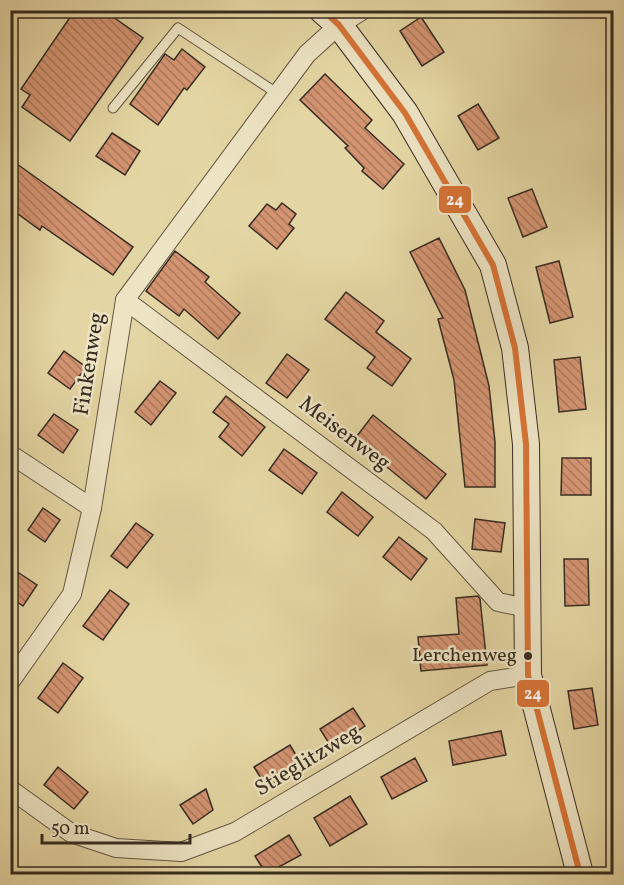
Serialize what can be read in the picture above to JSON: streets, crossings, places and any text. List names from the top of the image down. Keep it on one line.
{"streets":{"street":["Finkenweg","Meisenweg","Stieglitzweg"]},"crossings":[["Finkenweg","Meisenweg"]],"places":["Lerchenweg"],"lines":["transit line 24"],"scale_bar":"50 m"}
